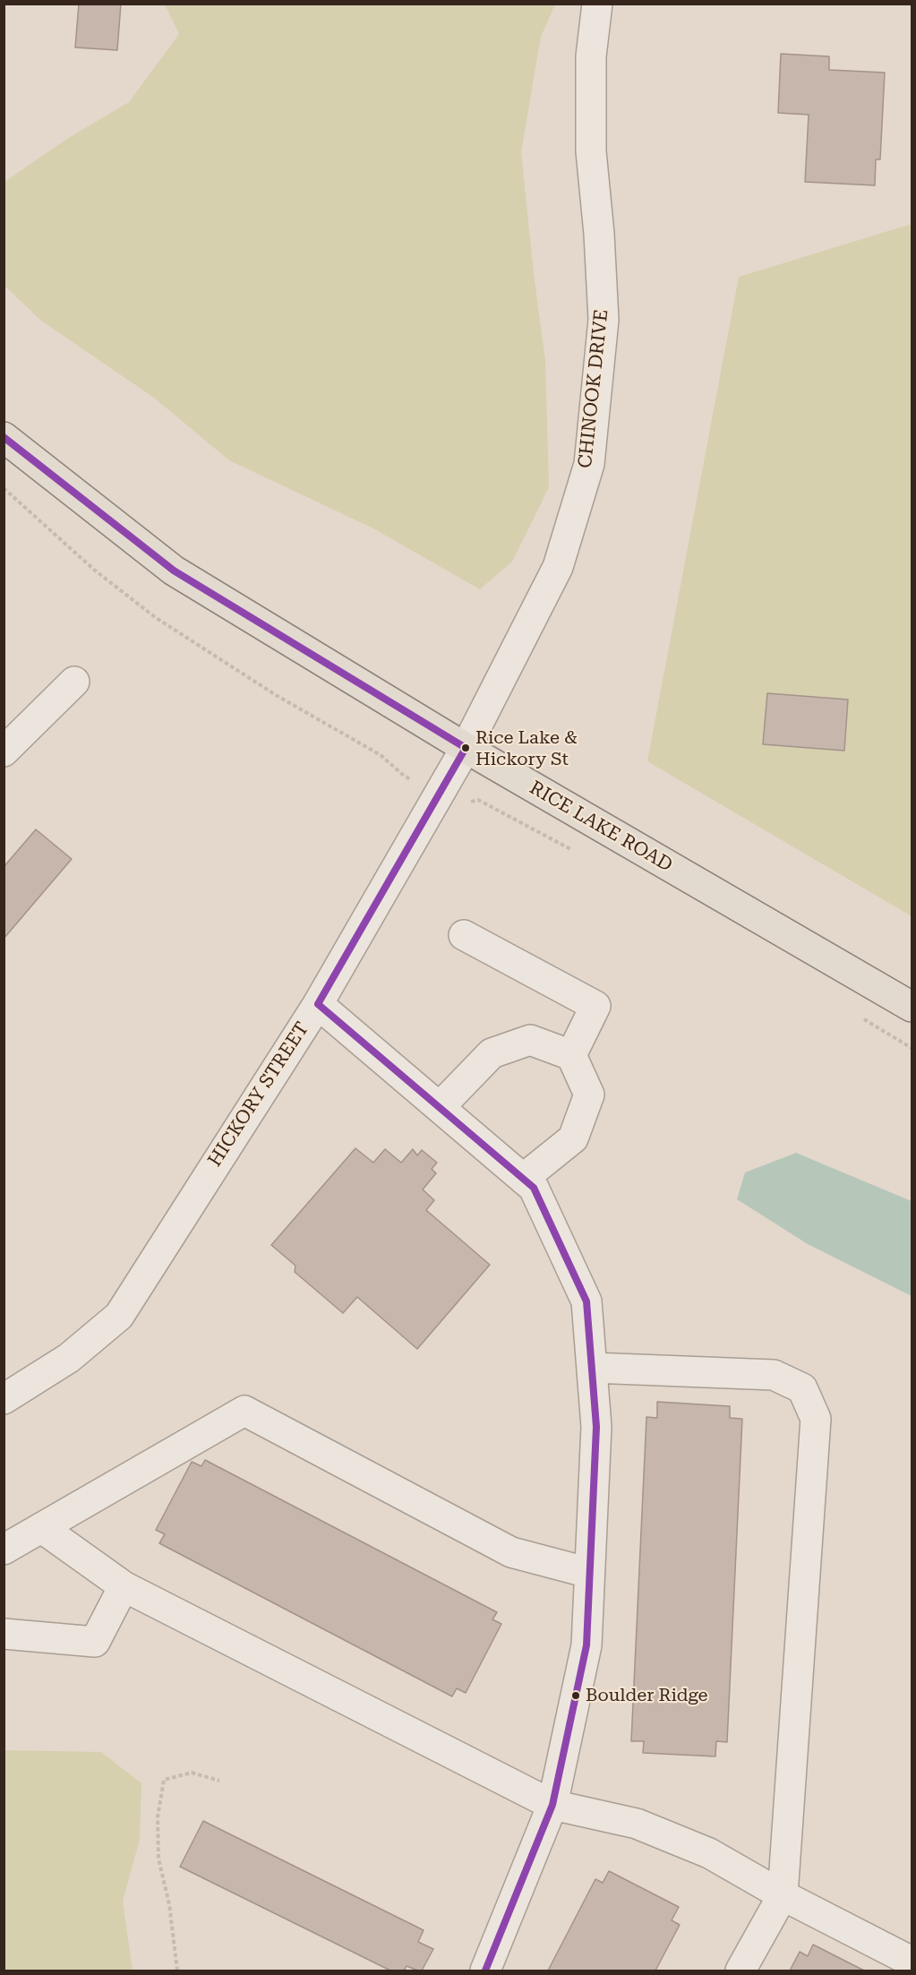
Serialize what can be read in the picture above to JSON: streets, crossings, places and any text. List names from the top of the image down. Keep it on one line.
{"streets":{"main road":["RICE LAKE ROAD"],"street":["CHINOOK DRIVE","HICKORY STREET"]},"crossings":[["CHINOOK DRIVE","RICE LAKE ROAD"],["CHINOOK DRIVE","HICKORY STREET"],["RICE LAKE ROAD","HICKORY STREET"]],"places":["Rice Lake & Hickory St","Boulder Ridge"]}
